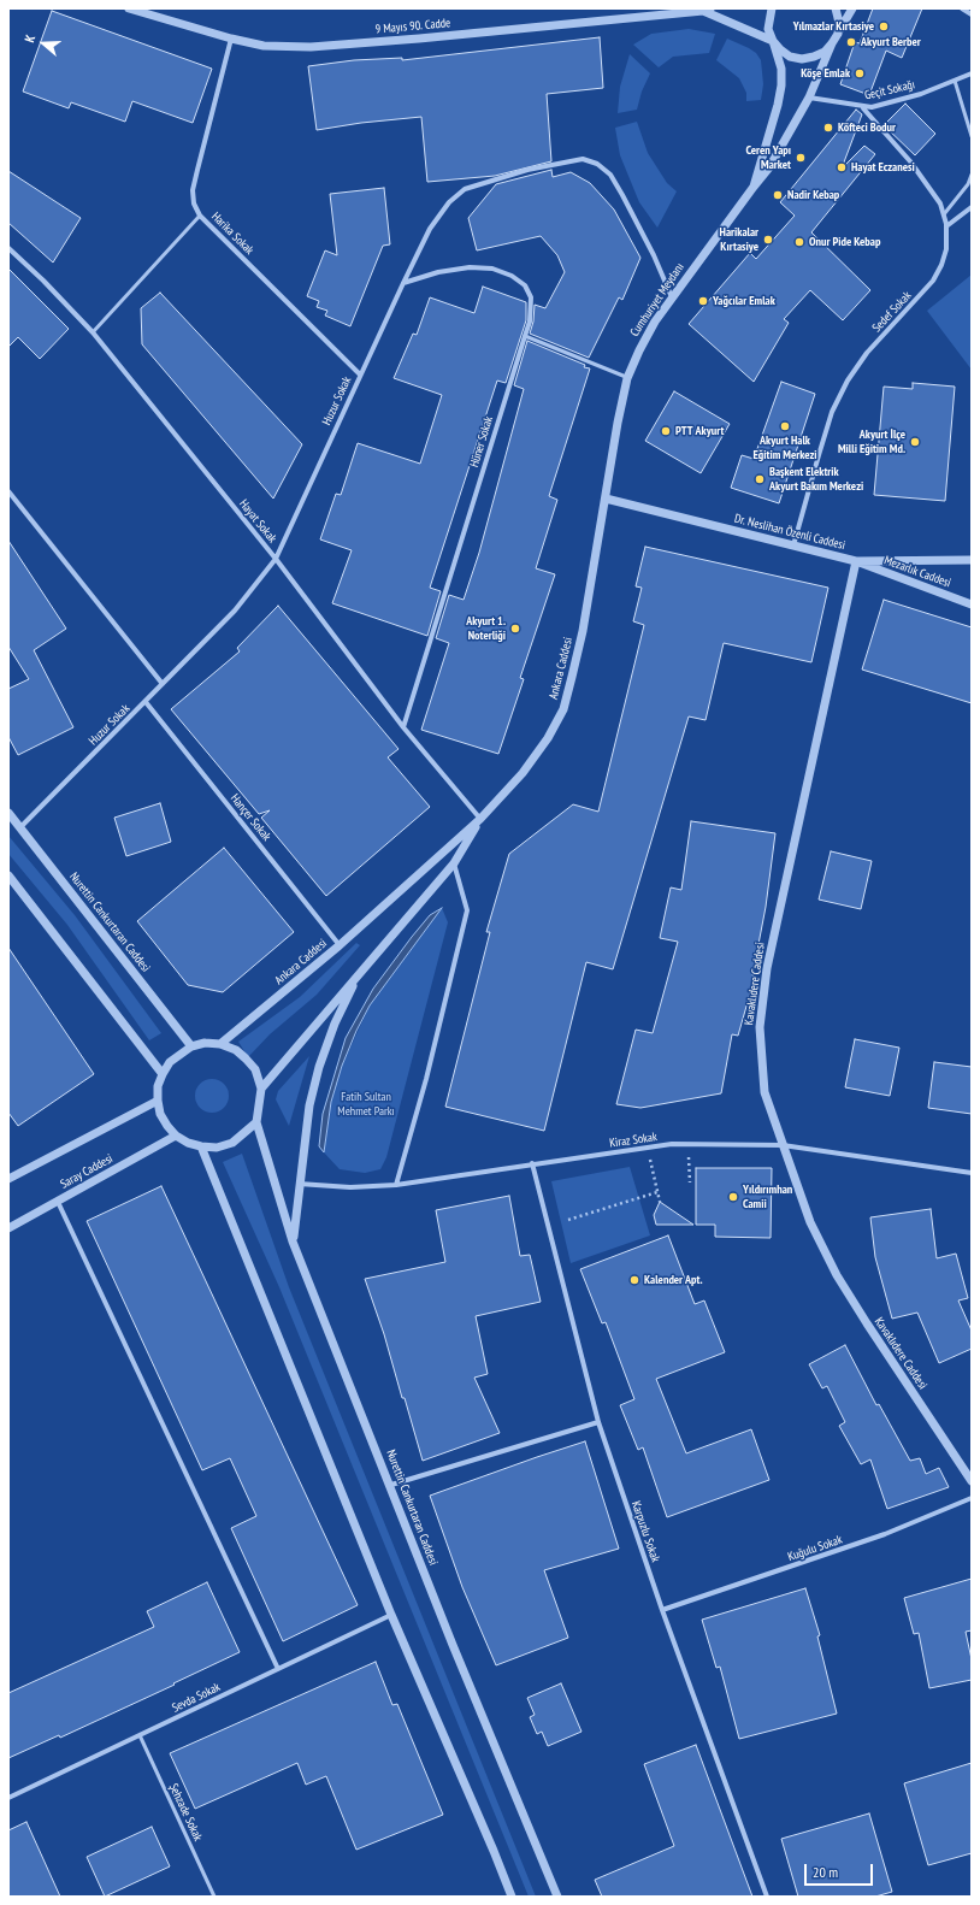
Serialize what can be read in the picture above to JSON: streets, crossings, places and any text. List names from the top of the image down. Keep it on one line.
{"streets":{"street":["9 Mayıs 90. Cadde","Geçit Sokağı","Harika Sokak","Cumhuriyet Meydanı","Sedef Sokak","Huzur Sokak","Hüner Sokak","Hayat Sokak","Dr. Neslihan Özenli Caddesi","Mezarlık Caddesi","Ankara Caddesi","Hançer Sokak","Nurettin Cankurtaran Caddesi","Kavaklıdere Caddesi","Kiraz Sokak","Saray Caddesi","Karpuzlu Sokak","Kuğulu Sokak","Sevda Sokak"],"lane":["Şehzade Sokak"]},"crossings":[["9 Mayıs 90. Cadde","Harika Sokak"],["9 Mayıs 90. Cadde","Cumhuriyet Meydanı"],["Geçit Sokağı","Cumhuriyet Meydanı"],["Geçit Sokağı","Sedef Sokak"],["Harika Sokak","Huzur Sokak"],["Cumhuriyet Meydanı","Huzur Sokak"],["Cumhuriyet Meydanı","Dr. Neslihan Özenli Caddesi"],["Cumhuriyet Meydanı","Ankara Caddesi"],["Sedef Sokak","Dr. Neslihan Özenli Caddesi"],["Huzur Sokak","Hüner Sokak"],["Huzur Sokak","Hayat Sokak"],["Huzur Sokak","Hançer Sokak"],["Huzur Sokak","Nurettin Cankurtaran Caddesi"],["Hüner Sokak","Hayat Sokak"],["Hayat Sokak","Ankara Caddesi"],["Dr. Neslihan Özenli Caddesi","Mezarlık Caddesi"],["Dr. Neslihan Özenli Caddesi","Ankara Caddesi"],["Dr. Neslihan Özenli Caddesi","Kavaklıdere Caddesi"],["Mezarlık Caddesi","Kavaklıdere Caddesi"],["Ankara Caddesi","Hançer Sokak"],["Ankara Caddesi","Nurettin Cankurtaran Caddesi"],["Ankara Caddesi","Kiraz Sokak"],["Ankara Caddesi","Saray Caddesi"],["Nurettin Cankurtaran Caddesi","Saray Caddesi"],["Kavaklıdere Caddesi","Kiraz Sokak"],["Kiraz Sokak","Karpuzlu Sokak"],["Karpuzlu Sokak","Kuğulu Sokak"],["Sevda Sokak","Şehzade Sokak"]],"parks":["Fatih Sultan Mehmet Parkı"],"places":["Yılmazlar Kırtasiye","Akyurt Berber","Köşe Emlak","Köfteci Bodur","Ceren Yapı Market","Hayat Eczanesi","Nadir Kebap","Harikalar Kırtasiye","Onur Pide Kebap","Yağcılar Emlak","Akyurt Halk Eğitim Merkezi","PTT Akyurt","Akyurt İlçe Milli Eğitim Md.","Başkent Elektrik Akyurt Bakım Merkezi","Akyurt 1. Noterliği","Yıldırımhan Camii","Kalender Apt."],"scale_bar":"20 m","north":"left"}
